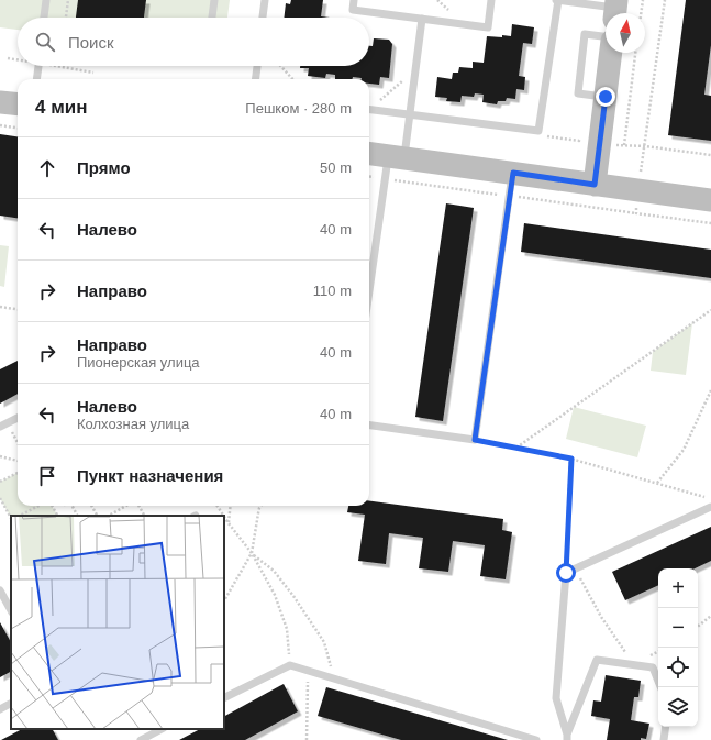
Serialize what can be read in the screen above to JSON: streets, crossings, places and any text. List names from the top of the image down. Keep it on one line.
{"north":"top","page":{"search":"Поиск","heading":["4 мин","Пешком · 280 m"],"list":[["Прямо","50 m"],["Налево","40 m"],["Направо","110 m"],["Направо","Пионерская улица","40 m"],["Налево","Колхозная улица","40 m"],"Пункт назначения"],"map_buttons":["+","−"]}}
